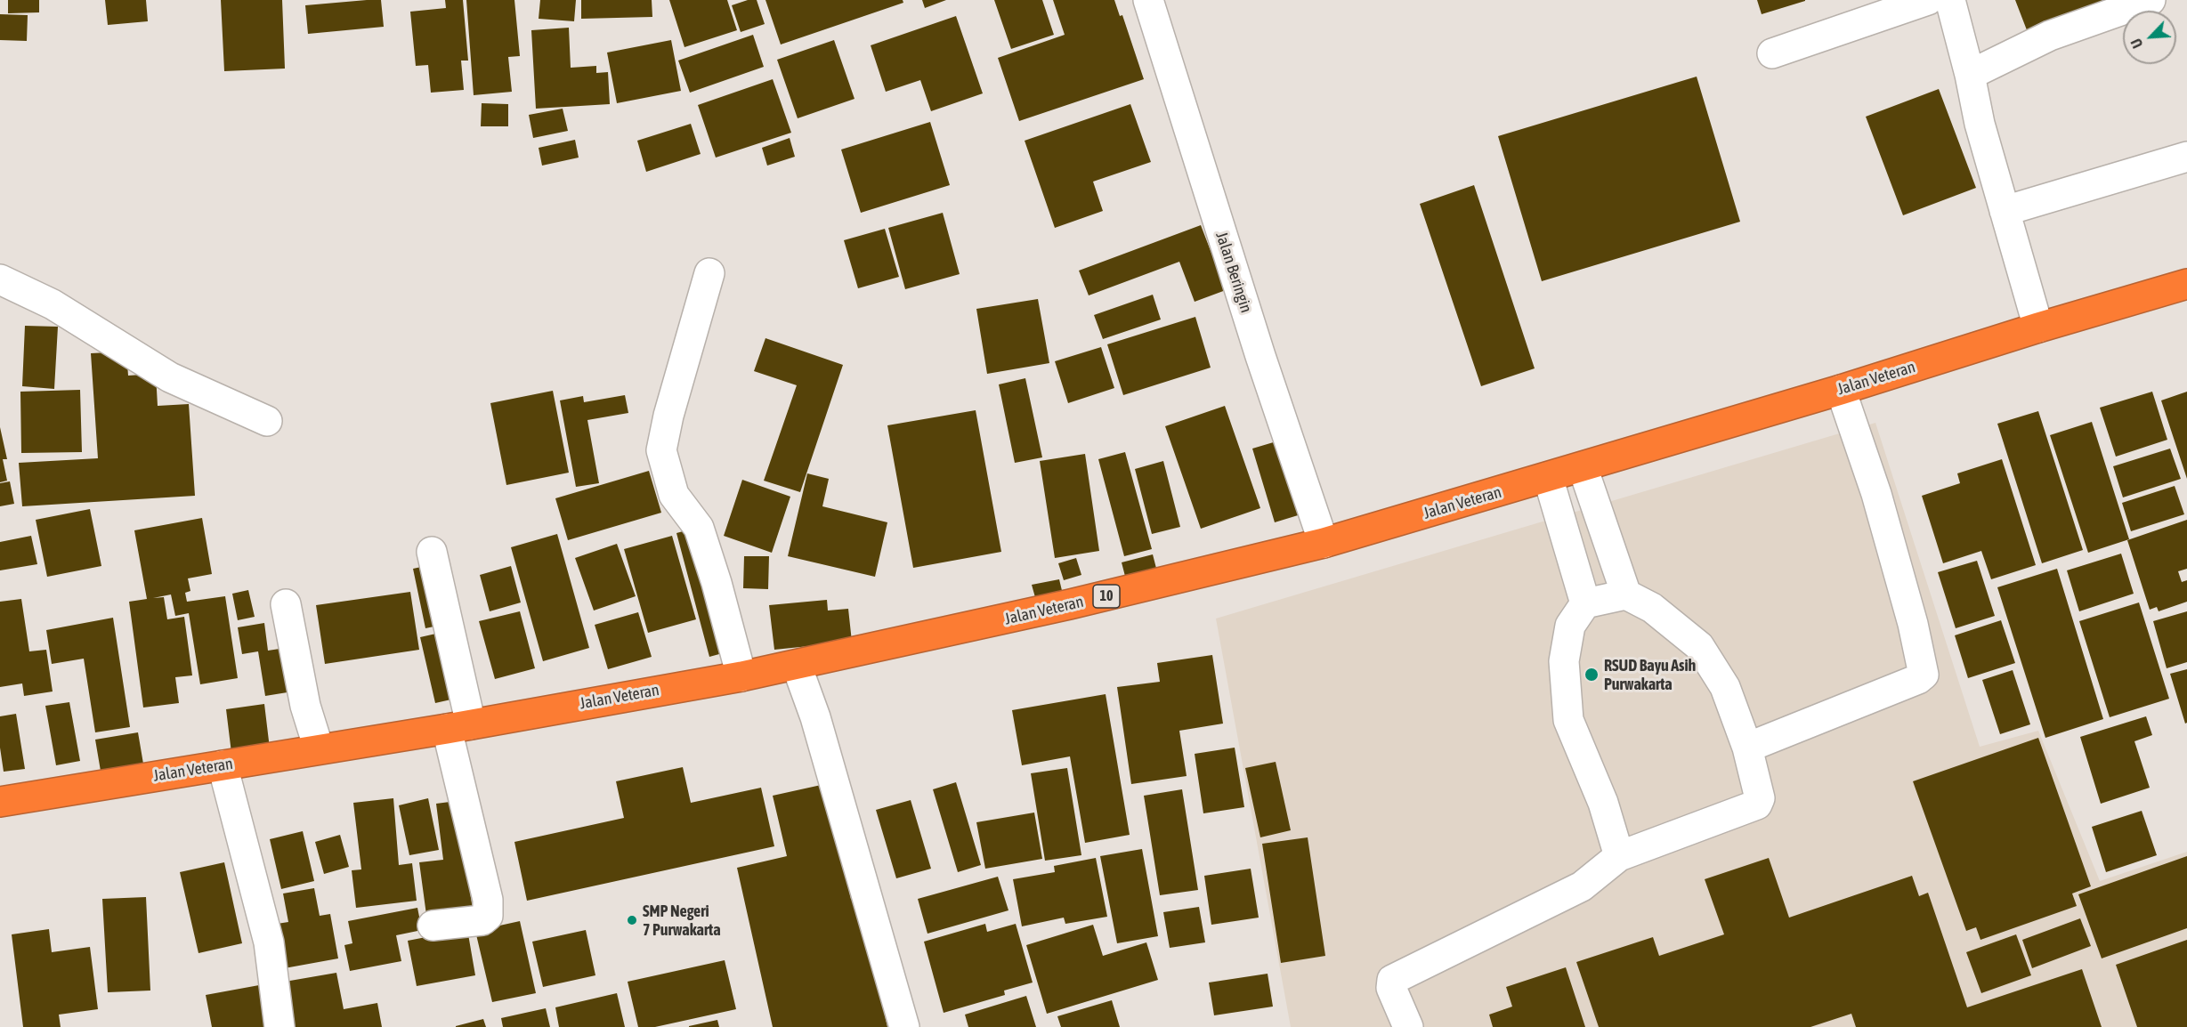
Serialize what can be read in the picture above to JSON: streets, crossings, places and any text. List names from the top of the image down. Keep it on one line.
{"streets":{"highway":["Jalan Veteran","10"],"street":["Jalan Beringin"]},"crossings":[["Jalan Beringin","Jalan Veteran"]],"places":["RSUD Bayu Asih Purwakarta","SMP Negeri 7 Purwakarta"],"north":"bottom left"}
